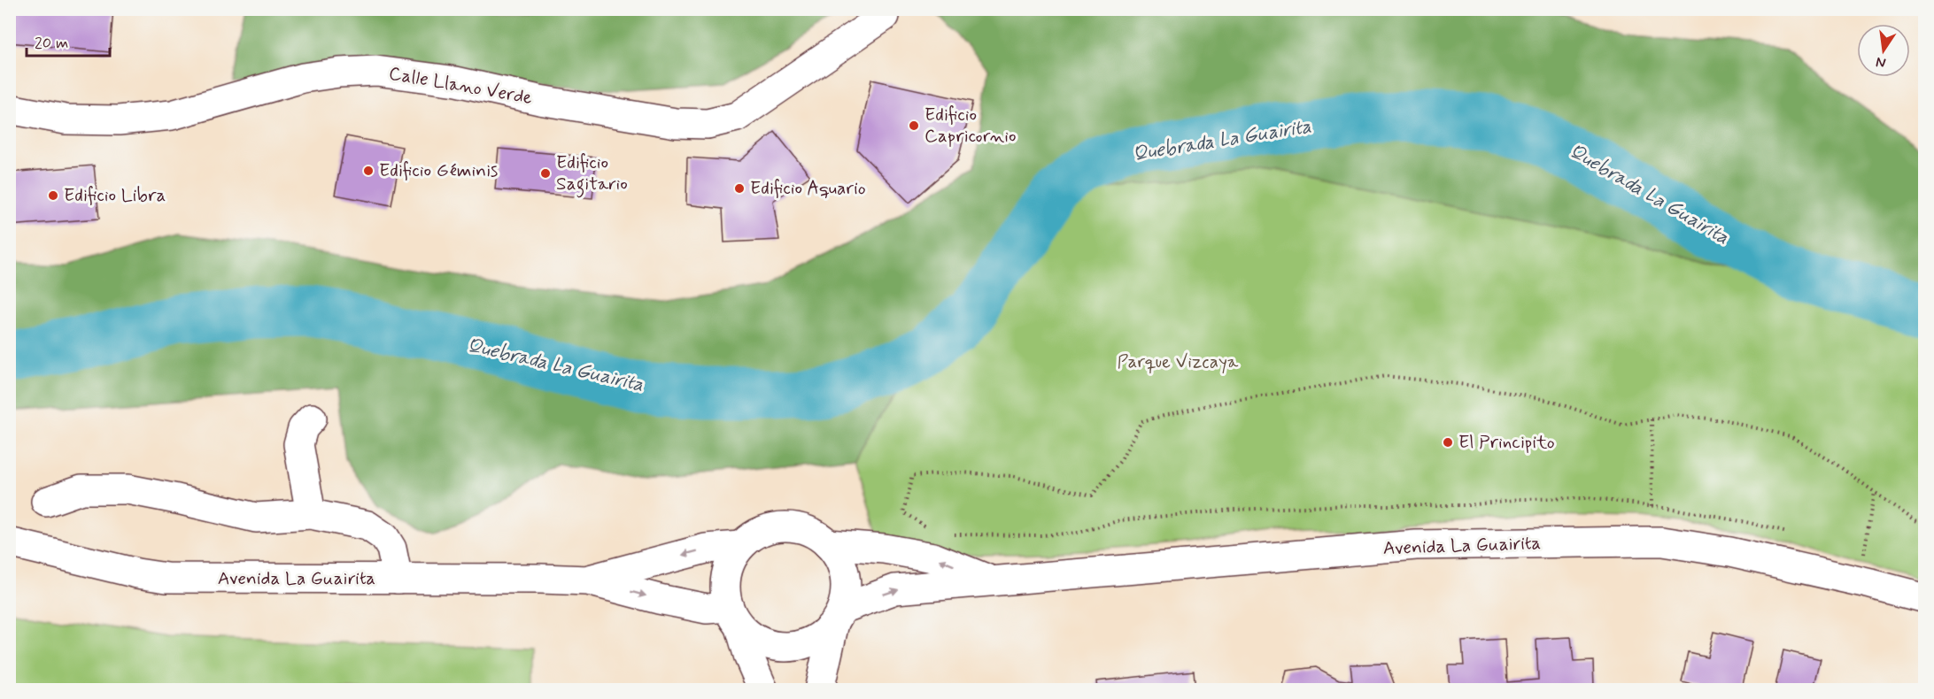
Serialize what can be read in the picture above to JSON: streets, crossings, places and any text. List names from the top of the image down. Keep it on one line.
{"streets":{"street":["Calle Llano Verde","Avenida La Guairita"]},"water":["Quebrada La Guairita"],"parks":["Parque Vizcaya"],"places":["Edificio Capricornio","Edificio Géminis","Edificio Sagitario","Edificio Aquario","Edificio Libra","El Principito"],"scale_bar":"20 m","north":"bottom"}
